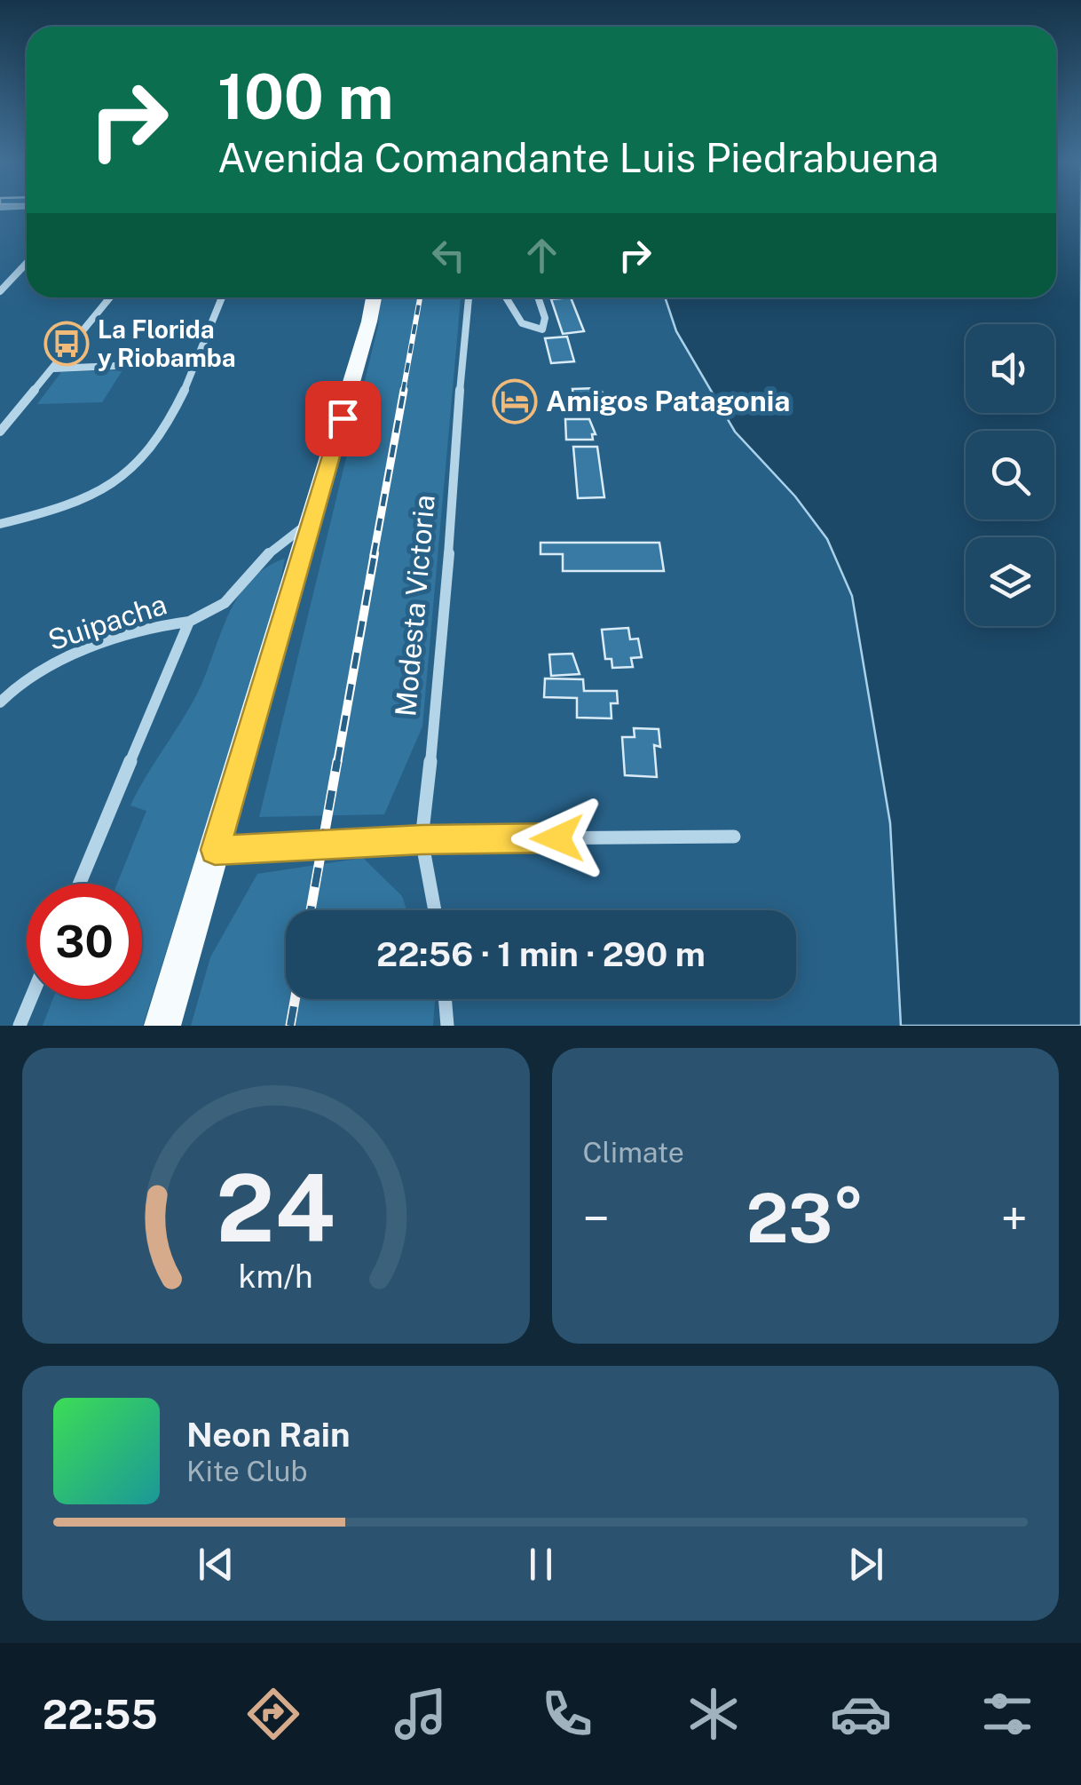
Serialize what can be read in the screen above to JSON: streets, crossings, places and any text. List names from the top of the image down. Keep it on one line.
{"streets":{"street":["Modesta Victoria","Suipacha"]},"places":{"bus stop":["La Florida y Riobamba"],"hotel":["Amigos Patagonia"]},"page":{"turn":["100 m","Avenida Comandante Luis Piedrabuena"],"limit":"30","trip":"22:56 · 1 min · 290 m","tile":"Climate","heat":["−","23°","+"],"song":["Neon Rain","Kite Club"],"tabs":"22:55","gauge":["24","km/h"]}}
